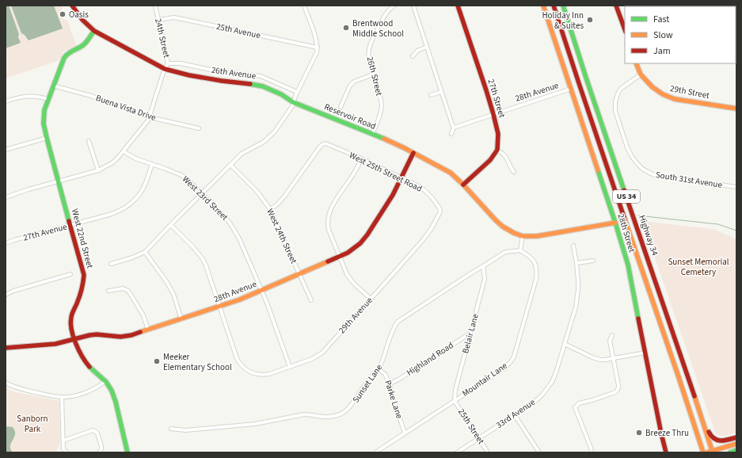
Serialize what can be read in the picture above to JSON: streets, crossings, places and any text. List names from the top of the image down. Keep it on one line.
{"streets":{"main road":["28th Avenue","29th Street","27th Street","Reservoir Road","US 34","28th Street","Highway 34","West 22nd Street"],"street":["25th Avenue","24th Street","26th Avenue","26th Street","Buena Vista Drive","West 25th Street Road","South 31st Avenue","West 23rd Street","27th Avenue","West 24th Street","29th Avenue","Belair Lane","Highland Road","Mountair Lane","Sunset Lane","Parke Lane","33rd Avenue","25th Street"]},"crossings":[["25th Avenue","24th Street"],["24th Street","26th Avenue"],["24th Street","Buena Vista Drive"],["24th Street","Reservoir Road"],["24th Street","West 23rd Street"],["24th Street","West 22nd Street"],["26th Street","Reservoir Road"],["28th Avenue","27th Street"],["28th Avenue","Reservoir Road"],["28th Avenue","West 25th Street Road"],["28th Avenue","West 23rd Street"],["28th Avenue","28th Street"],["28th Avenue","West 24th Street"],["28th Avenue","West 22nd Street"],["28th Avenue","29th Avenue"],["29th Street","South 31st Avenue"],["Buena Vista Drive","West 22nd Street"],["Reservoir Road","28th Street"],["Reservoir Road","West 22nd Street"],["West 25th Street Road","West 24th Street"],["West 25th Street Road","29th Avenue"],["West 23rd Street","27th Avenue"],["West 23rd Street","29th Avenue"],["27th Avenue","West 22nd Street"],["Belair Lane","Highland Road"],["Belair Lane","Mountair Lane"],["Belair Lane","Sunset Lane"],["Belair Lane","25th Street"],["Highland Road","Parke Lane"],["Mountair Lane","Sunset Lane"],["Mountair Lane","Parke Lane"],["Mountair Lane","25th Street"],["Sunset Lane","Parke Lane"],["33rd Avenue","25th Street"]],"parks":["Sunset Memorial Cemetery","Sanborn Park"],"places":["Oasis","Holiday Inn & Suites","Brentwood Middle School","Meeker Elementary School","Breeze Thru"],"legend":["Fast","Slow","Jam"]}
